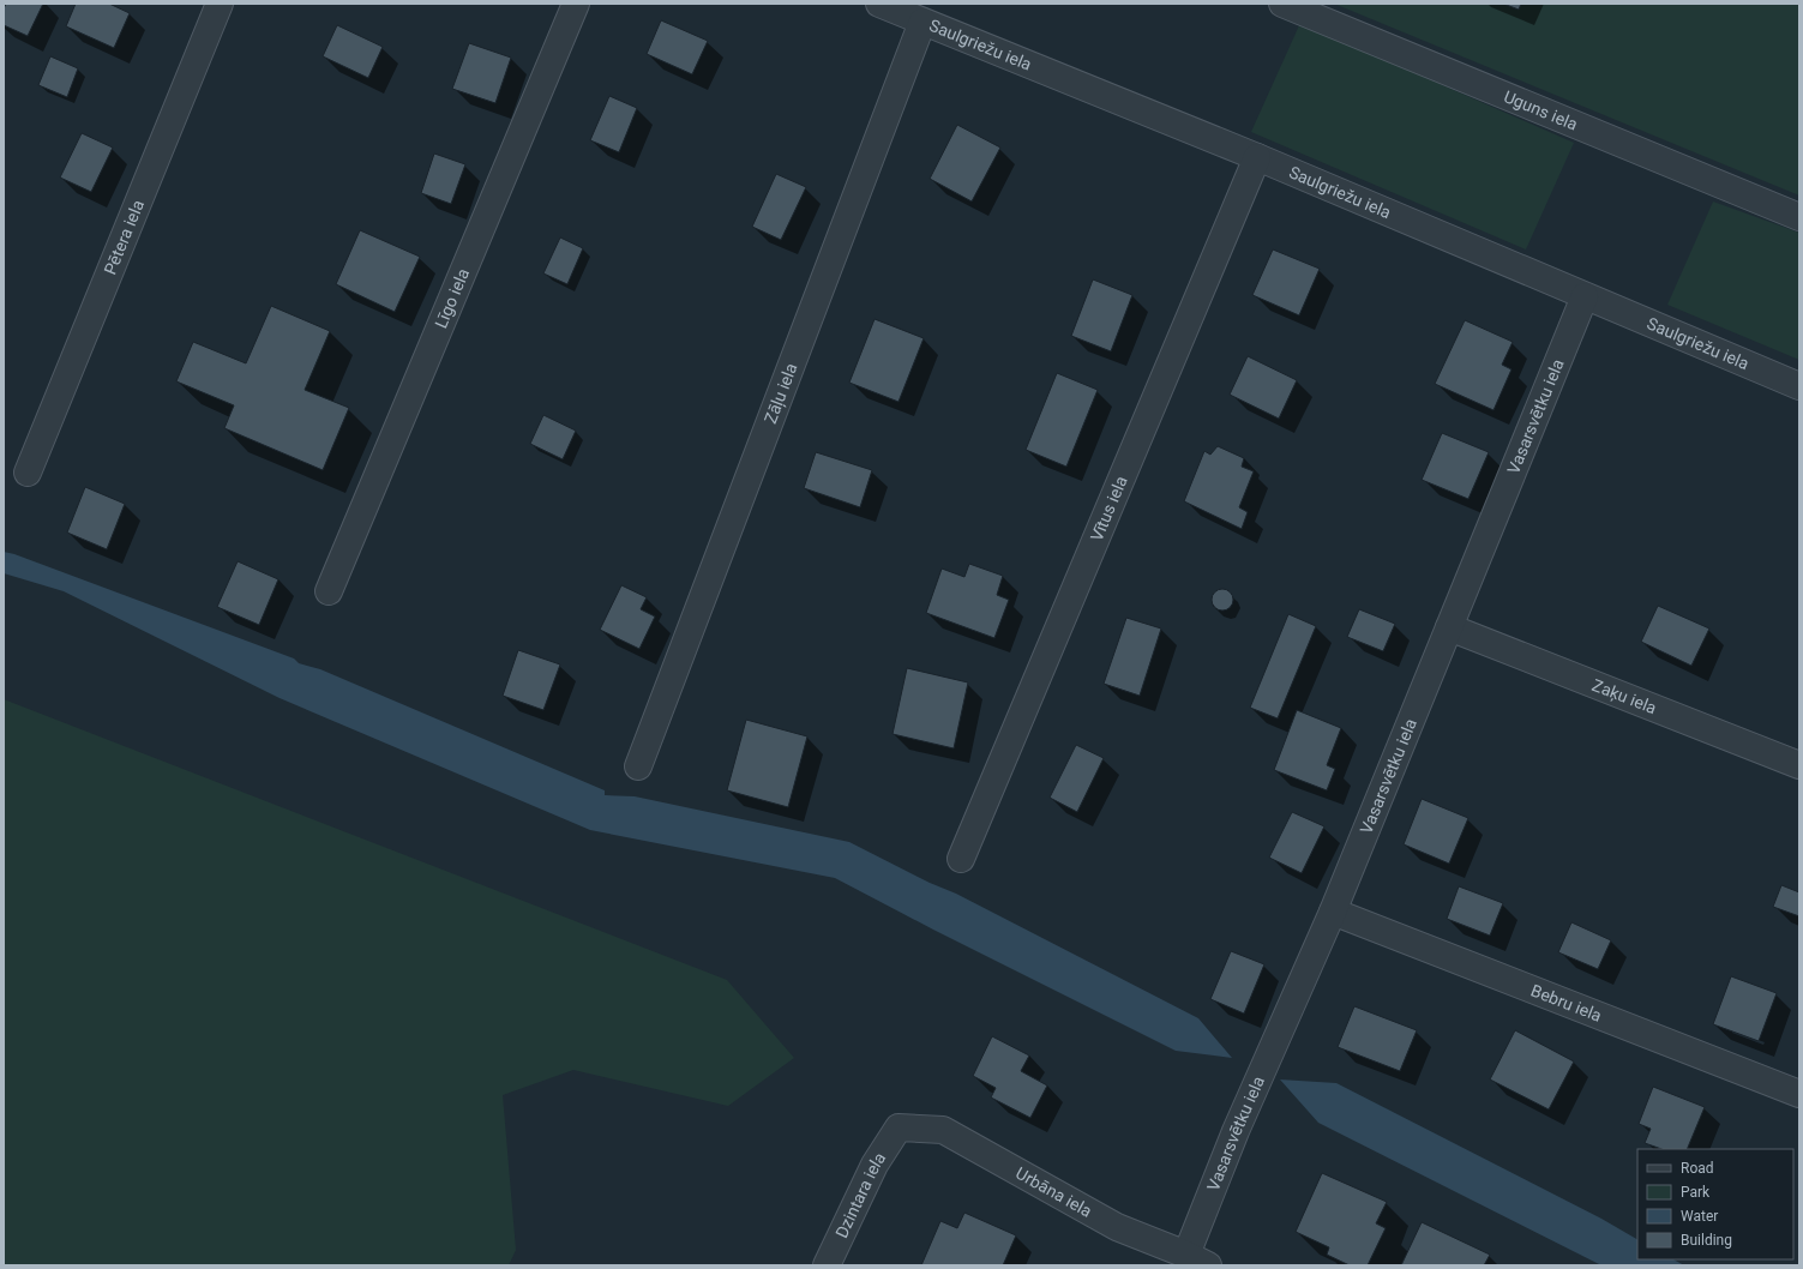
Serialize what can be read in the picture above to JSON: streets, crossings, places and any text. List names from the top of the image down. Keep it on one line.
{"streets":{"street":["Saulgriežu iela","Uguns iela","Pētera iela","Līgo iela","Zāļu iela","Vasarsvētku iela","Vītus iela","Zaķu iela","Bebru iela","Urbāna iela","Dzintara iela"]},"crossings":[["Saulgriežu iela","Zāļu iela"],["Saulgriežu iela","Vasarsvētku iela"],["Saulgriežu iela","Vītus iela"],["Vasarsvētku iela","Zaķu iela"],["Vasarsvētku iela","Bebru iela"],["Vasarsvētku iela","Urbāna iela"],["Urbāna iela","Dzintara iela"]],"legend":["Road","Park","Water","Building"]}
